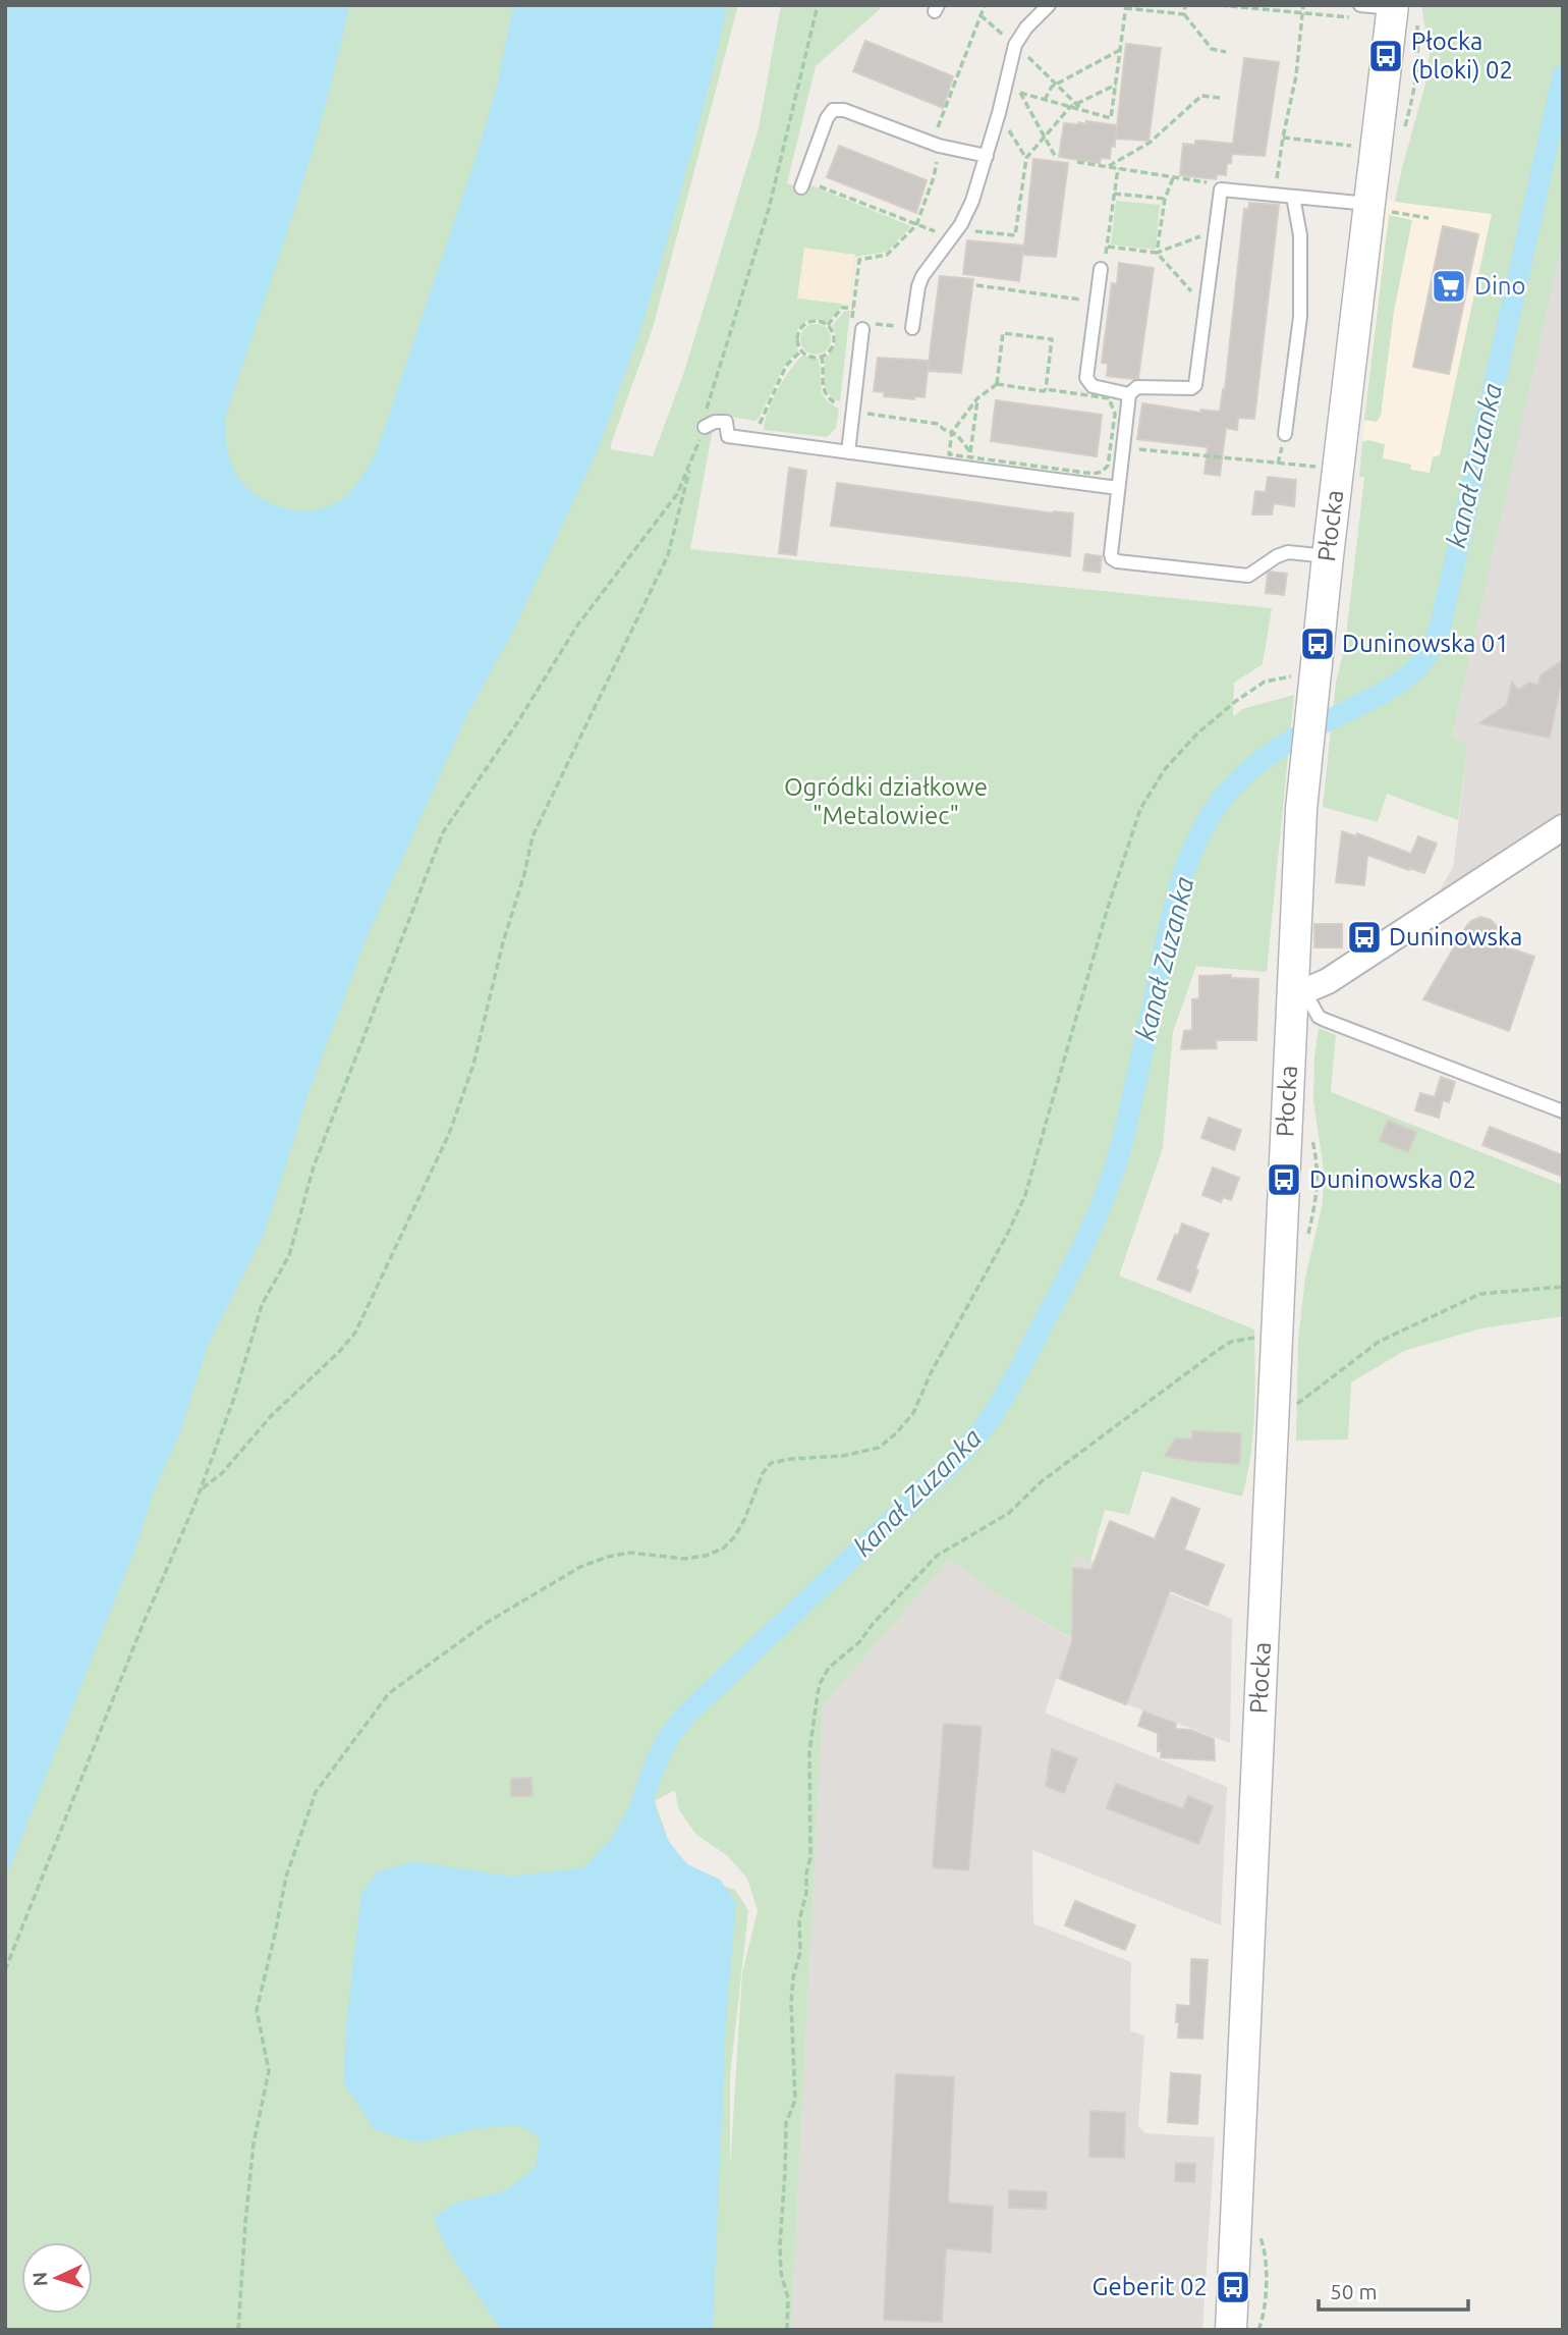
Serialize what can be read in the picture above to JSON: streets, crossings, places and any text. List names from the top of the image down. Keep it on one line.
{"streets":{"street":["Płocka"]},"water":["kanał Zuzanka"],"parks":["Ogródki działkowe \"Metalowiec\""],"places":{"bus stop":["Płocka (bloki) 02","Duninowska 01","Duninowska","Duninowska 02","Geberit 02"],"supermarket":["Dino"]},"scale_bar":"50 m","north":"left"}
